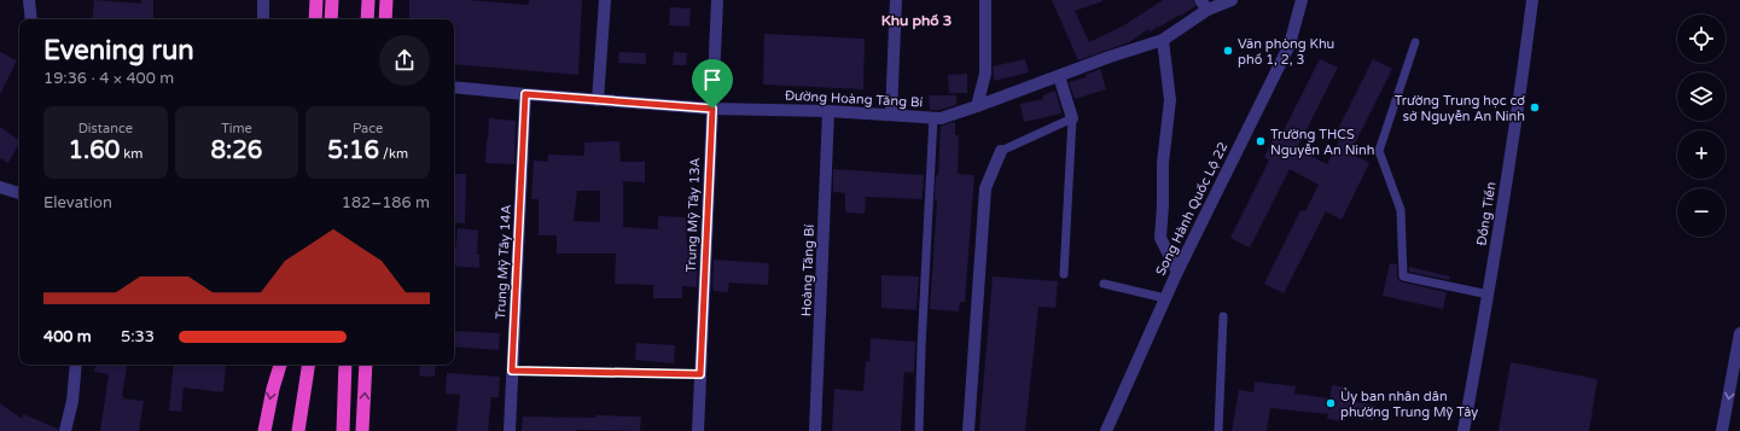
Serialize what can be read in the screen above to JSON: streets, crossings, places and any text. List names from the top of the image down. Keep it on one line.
{"streets":{"street":["Đường Hoàng Tăng Bí","Song Hành Quốc Lộ 22","Đồng Tiến","Trung Mỹ Tây 13A","Trung Mỹ Tây 14A","Hoàng Tăng Bí"]},"crossings":[["Đường Hoàng Tăng Bí","Trung Mỹ Tây 13A"],["Đường Hoàng Tăng Bí","Trung Mỹ Tây 14A"],["Đường Hoàng Tăng Bí","Hoàng Tăng Bí"]],"districts":["Khu phố 3"],"places":["Văn phòng Khu phố 1, 2, 3","Trường Trung học cơ sở Nguyễn An Ninh","Trường THCS Nguyễn An Ninh","Ủy ban nhân dân phường Trung Mỹ Tây"],"page":{"map_buttons":["+","−"],"heading":["Evening run","19:36 · 4 × 400 m"],"stats":[["Distance","1.60 km"],["Time","8:26"],["Pace","5:16 /km"]],"chart":["Elevation","182–186 m"],"list":[{"name":"400 m","note":"5:33"}]}}
